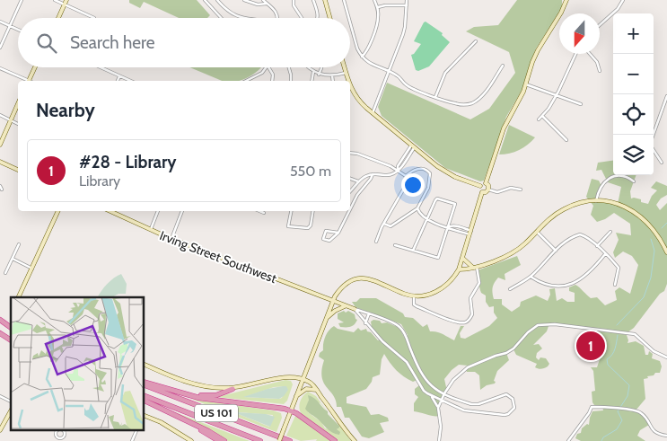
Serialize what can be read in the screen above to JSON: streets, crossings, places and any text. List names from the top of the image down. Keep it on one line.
{"streets":{"highway":["US 101"],"street":["Irving Street Southwest"]},"north":"bottom","page":{"map_buttons":["+","−"],"search":"Search here","heading":"Nearby","list":[{"mark":"1","name":"#28 - Library","note":"Library","value":"550 m"}],"pins":"1"}}
